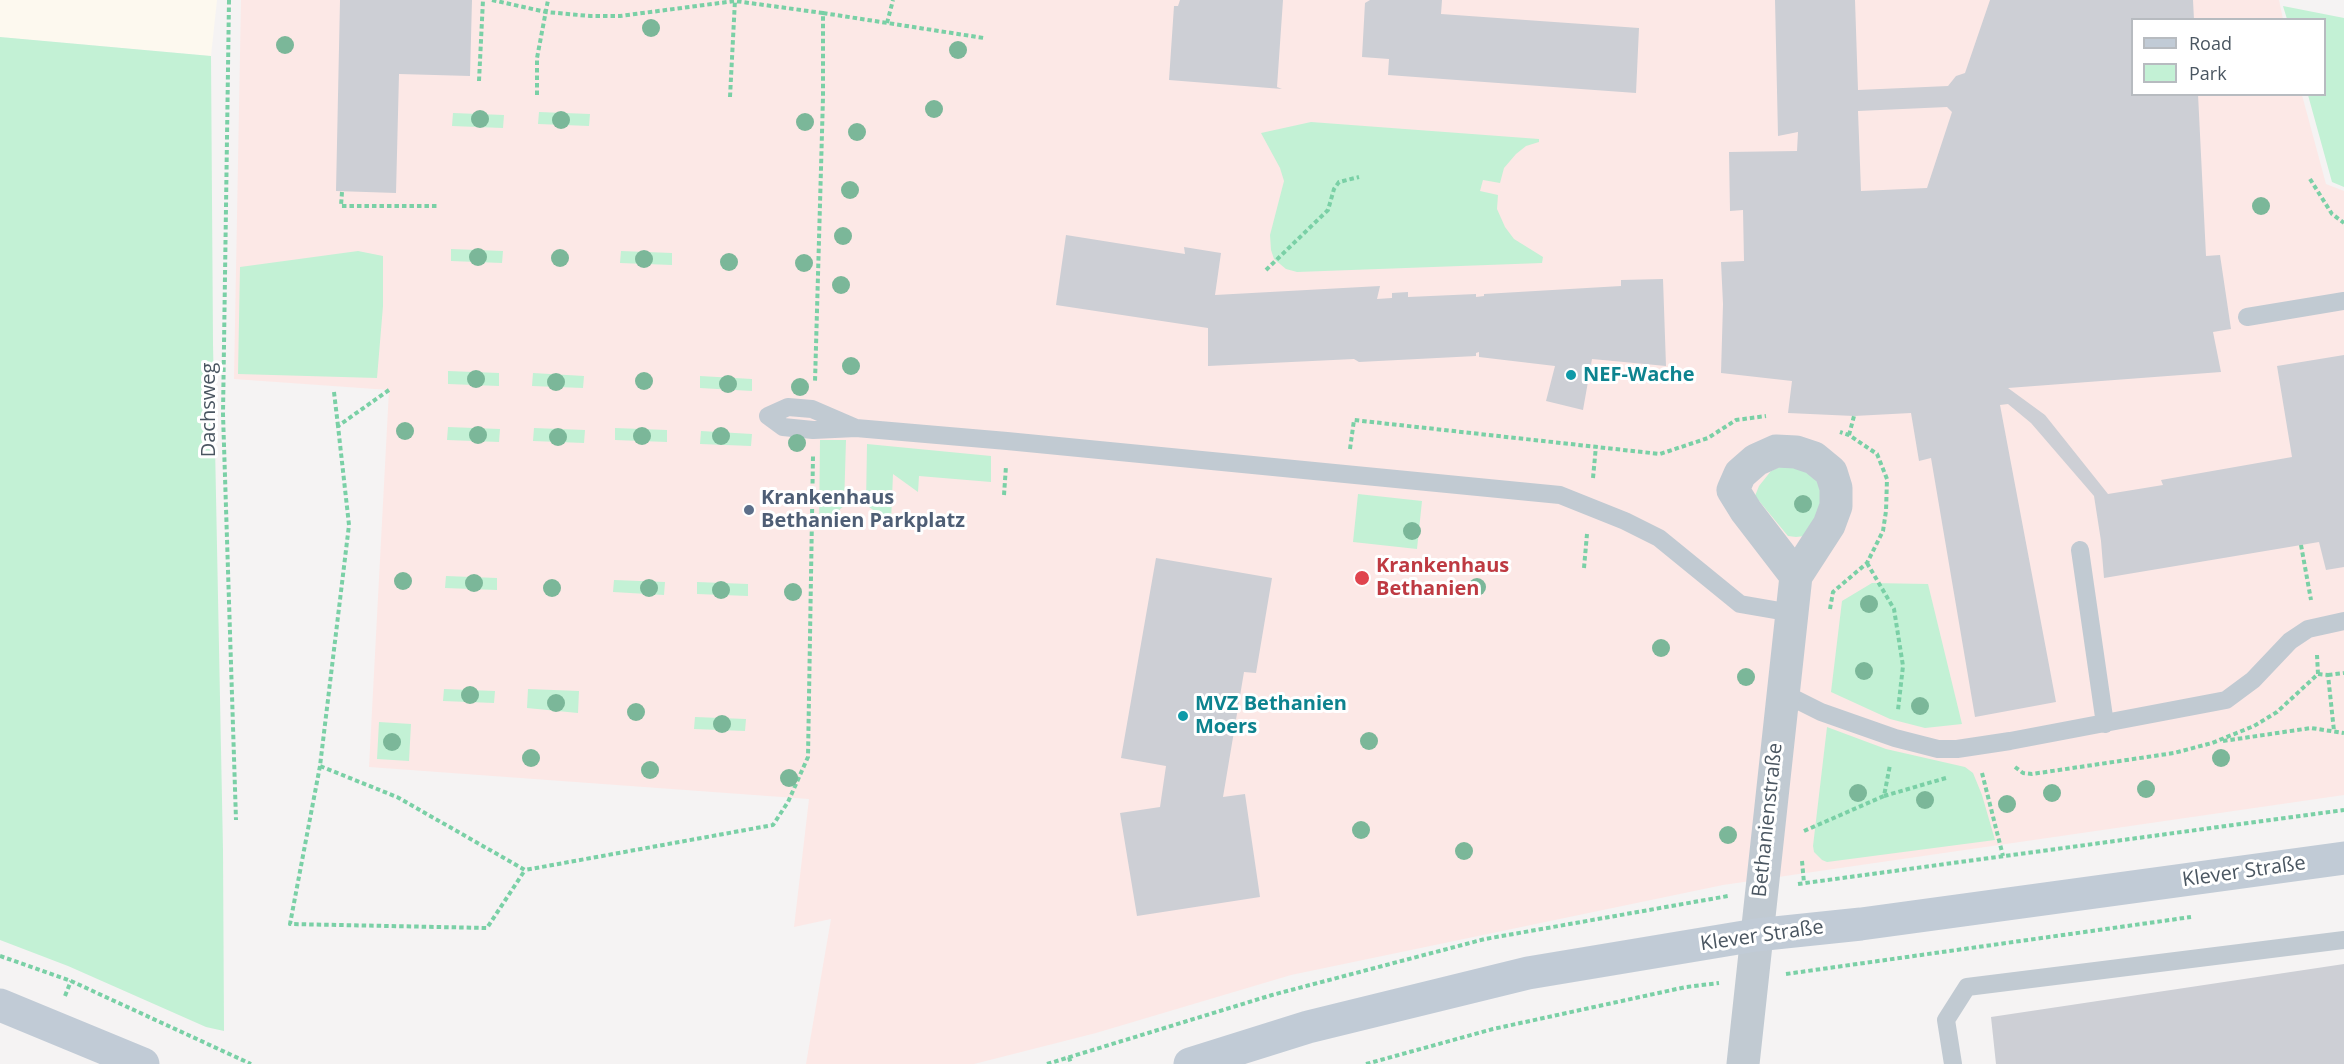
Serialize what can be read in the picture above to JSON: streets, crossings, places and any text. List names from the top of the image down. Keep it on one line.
{"streets":{"main road":["Klever Straße"],"street":["Bethanienstraße"],"path":["Dachsweg"]},"crossings":[["Bethanienstraße","Klever Straße"]],"places":["NEF-Wache","Krankenhaus Bethanien Parkplatz","Krankenhaus Bethanien","MVZ Bethanien Moers"],"legend":["Road","Park"]}
